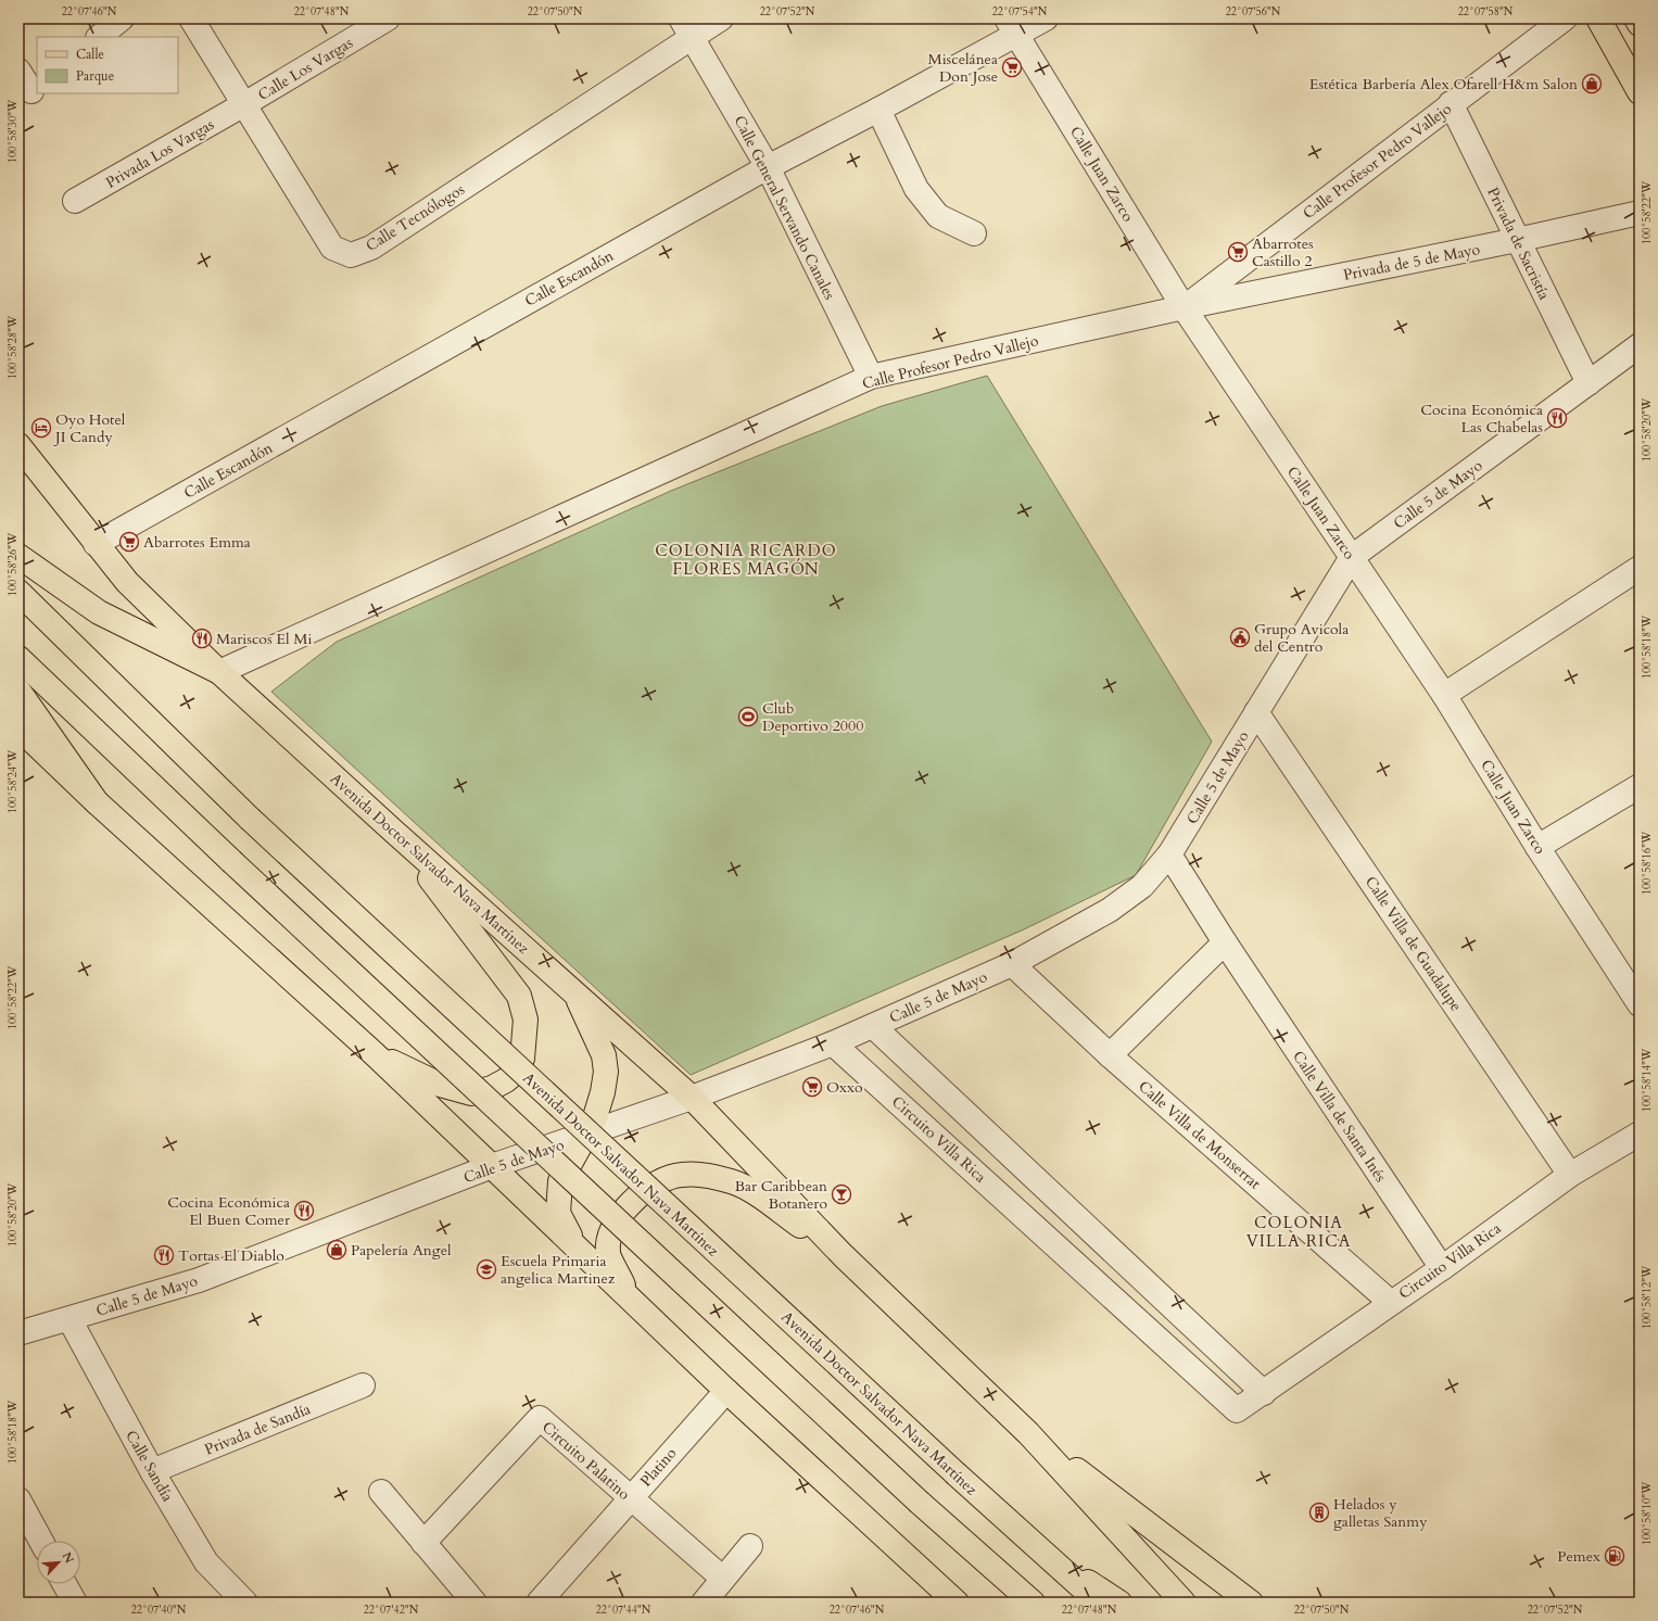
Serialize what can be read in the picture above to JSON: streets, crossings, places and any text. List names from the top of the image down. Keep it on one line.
{"streets":{"main road":["Avenida Doctor Salvador Nava Martínez"],"street":["Calle Los Vargas","Privada Los Vargas","Calle Profesor Pedro Vallejo","Calle Juan Zarco","Calle General Servando Canales","Calle Tecnólogos","Privada de Sacristía","Privada de 5 de Mayo","Calle Escandón","Calle 5 de Mayo","Calle Villa de Guadalupe","Calle Villa de Santa Inés","Calle Villa de Monserrat","Circuito Villa Rica","Privada de Sandía","Circuito Palatino","Calle Sandía","Platino"]},"crossings":[["Calle Los Vargas","Privada Los Vargas"],["Calle Los Vargas","Calle Tecnólogos"],["Privada Los Vargas","Calle Tecnólogos"],["Calle Profesor Pedro Vallejo","Calle Juan Zarco"],["Calle Profesor Pedro Vallejo","Calle General Servando Canales"],["Calle Profesor Pedro Vallejo","Privada de Sacristía"],["Calle Profesor Pedro Vallejo","Privada de 5 de Mayo"],["Calle Profesor Pedro Vallejo","Avenida Doctor Salvador Nava Martínez"],["Calle Juan Zarco","Privada de 5 de Mayo"],["Calle Juan Zarco","Calle Escandón"],["Calle Juan Zarco","Calle 5 de Mayo"],["Calle General Servando Canales","Calle Tecnólogos"],["Calle General Servando Canales","Calle Escandón"],["Privada de Sacristía","Privada de 5 de Mayo"],["Privada de Sacristía","Calle 5 de Mayo"],["Calle Escandón","Avenida Doctor Salvador Nava Martínez"],["Calle 5 de Mayo","Avenida Doctor Salvador Nava Martínez"],["Calle 5 de Mayo","Calle Villa de Guadalupe"],["Calle 5 de Mayo","Calle Villa de Santa Inés"],["Calle 5 de Mayo","Calle Villa de Monserrat"],["Calle 5 de Mayo","Circuito Villa Rica"],["Calle 5 de Mayo","Calle Sandía"],["Calle Villa de Guadalupe","Circuito Villa Rica"],["Calle Villa de Santa Inés","Circuito Villa Rica"],["Calle Villa de Monserrat","Circuito Villa Rica"],["Privada de Sandía","Calle Sandía"],["Circuito Palatino","Platino"]],"districts":["COLONIA RICARDO FLORES MAGÓN","COLONIA VILLA RICA"],"places":{"supermarket":["Miscelánea Don Jose","Abarrotes Castillo 2","Abarrotes Emma","Oxxo"],"shop":["Estética Barbería Alex Ofarell H&m Salon","Papelería Angel"],"restaurant":["Cocina Económica Las Chabelas","Mariscos El Mi","Cocina Económica El Buen Comer","Tortas El Diablo"],"hotel":["Oyo Hotel JI Candy"],"public building":["Grupo Avicola del Centro"],"sports":["Club Deportivo 2000"],"bar":["Bar Caribbean Botanero"],"school or university":["Escuela Primaria angelica Martinez"],"building":["Helados y galletas Sanmy"],"fuel station":["Pemex"]},"legend":["Calle","Parque"],"north":"top right","coordinates":["22°07'46\"N","22°07'48\"N","22°07'50\"N","22°07'52\"N","22°07'54\"N","22°07'56\"N","22°07'58\"N","100°58'30\"W","100°58'22\"W","100°58'28\"W","100°58'20\"W","100°58'26\"W","100°58'18\"W","100°58'24\"W","100°58'16\"W","100°58'14\"W","100°58'12\"W","100°58'10\"W","22°07'40\"N","22°07'42\"N","22°07'44\"N"]}
